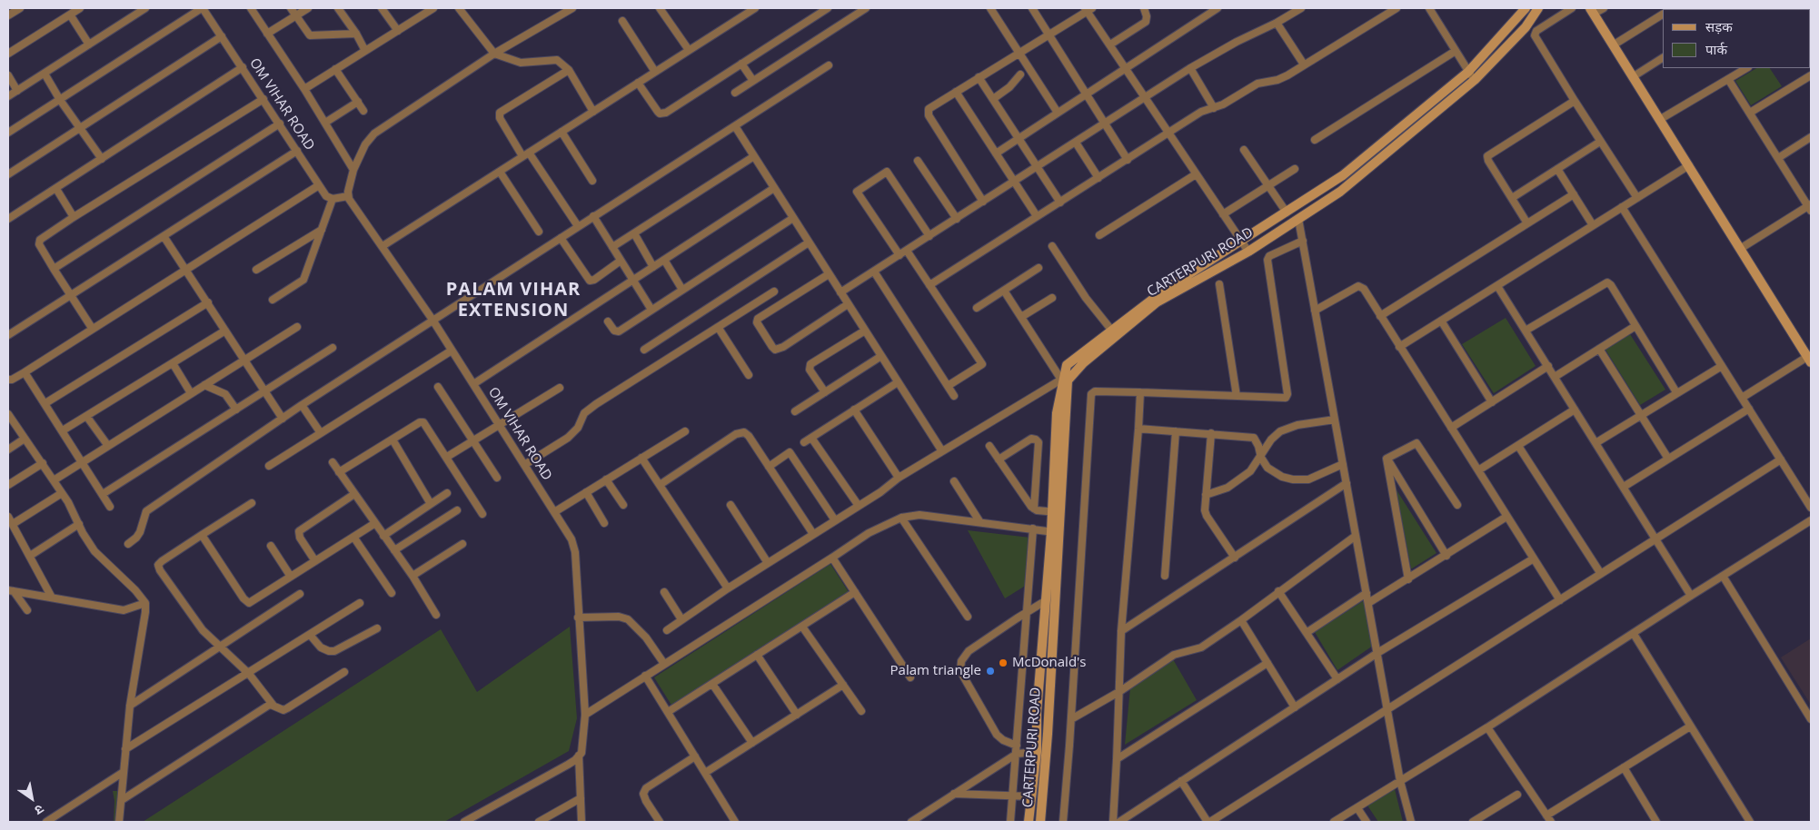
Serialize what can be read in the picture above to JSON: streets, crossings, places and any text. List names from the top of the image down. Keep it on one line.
{"streets":{"main road":["CARTERPURI ROAD"],"street":["OM VIHAR ROAD"]},"districts":["PALAM VIHAR EXTENSION"],"places":["McDonald's","Palam triangle"],"legend":["सड़क","पार्क"],"north":"bottom right"}
